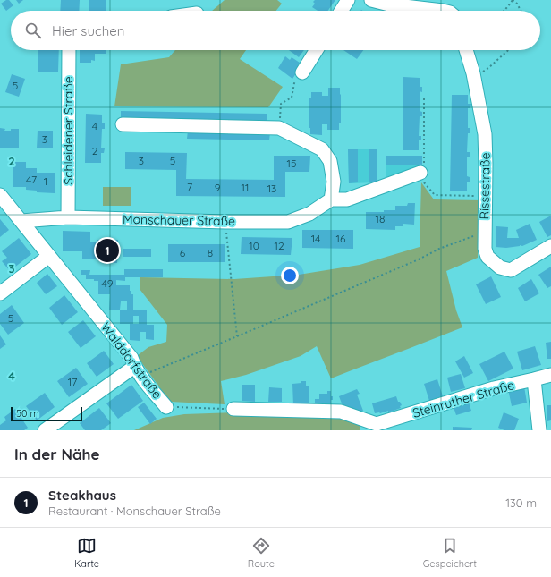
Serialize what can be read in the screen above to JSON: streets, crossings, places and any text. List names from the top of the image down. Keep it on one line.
{"streets":{"street":["Schleidener Straße","Rissestraße","Monschauer Straße","Walddorfstraße","Steinruther Straße"]},"crossings":[["Schleidener Straße","Monschauer Straße"],["Monschauer Straße","Walddorfstraße"],["Walddorfstraße","Steinruther Straße"]],"house_numbers":["5","4","3","2","3","5","15","47","1","7","9","11","13","18","14","16","10","12","6","8","49","5","17"],"scale_bar":"50 m","page":{"search":"Hier suchen","pins":"1","scale":"50 m","heading":"In der Nähe","list":[{"mark":"1","name":"Steakhaus","note":"Restaurant · Monschauer Straße","value":"130 m"}],"nav":["Karte","Route","Gespeichert"]},"grid":{"rows":["2","3","4"]}}
